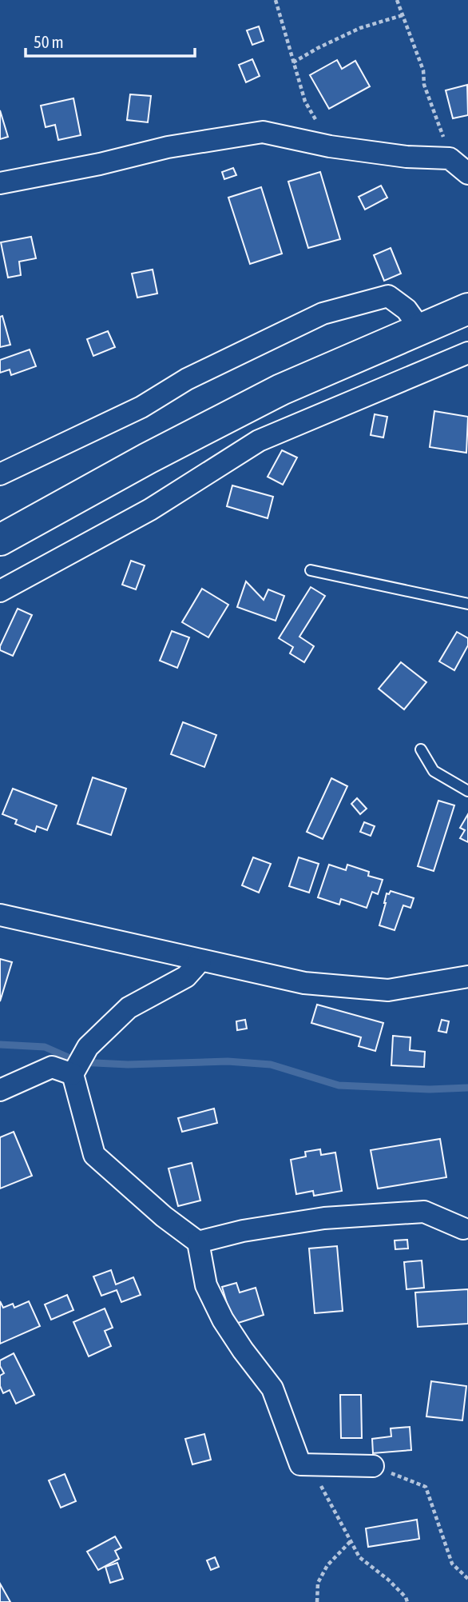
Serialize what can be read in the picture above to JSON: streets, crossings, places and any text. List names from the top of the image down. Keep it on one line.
{"scale_bar":"50 m"}
